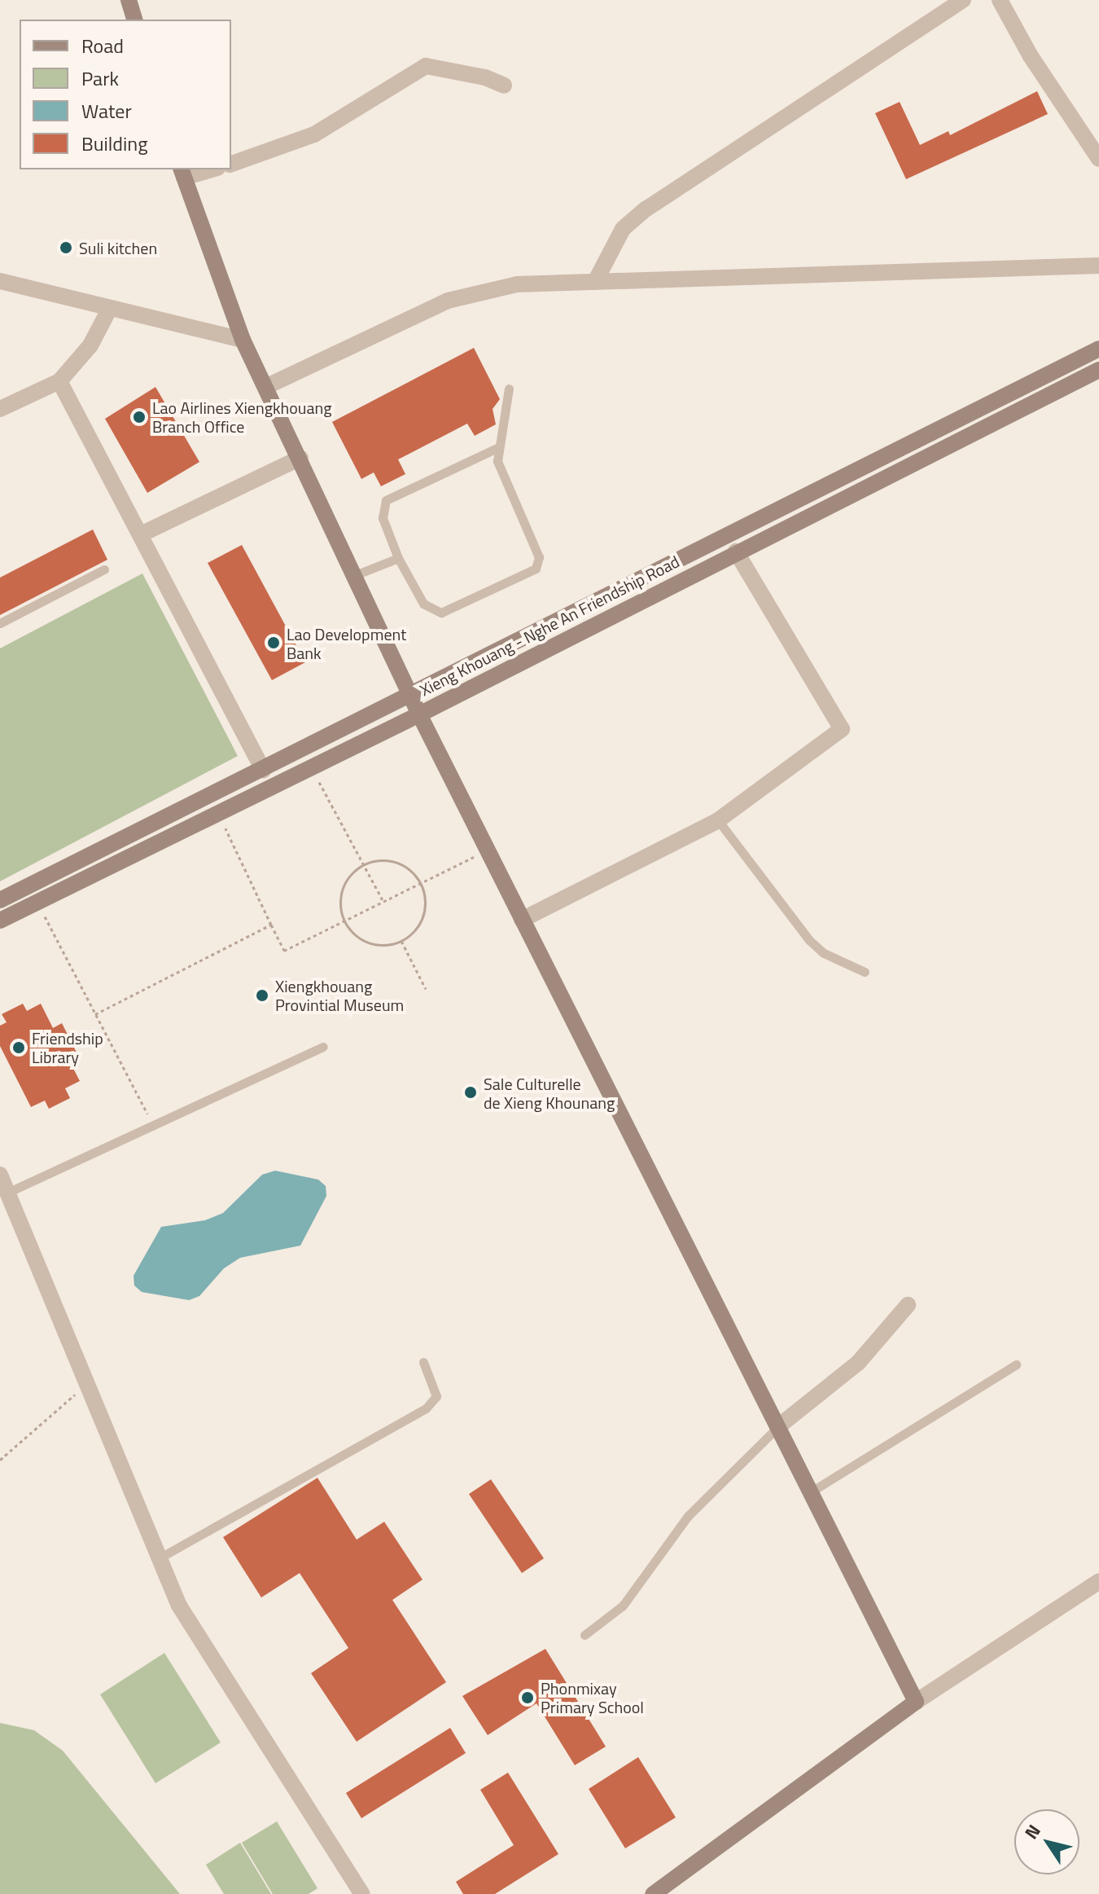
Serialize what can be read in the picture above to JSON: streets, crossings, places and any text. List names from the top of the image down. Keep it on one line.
{"streets":{"street":["Xieng Khouang - Nghe An Friendship Road"]},"places":["Suli kitchen","Lao Airlines Xiengkhouang Branch Office","Lao Development Bank","Xiengkhouang Provintial Museum","Friendship Library","Sale Culturelle de Xieng Khounang","Phonmixay Primary School"],"legend":["Road","Park","Water","Building"],"north":"top left"}
